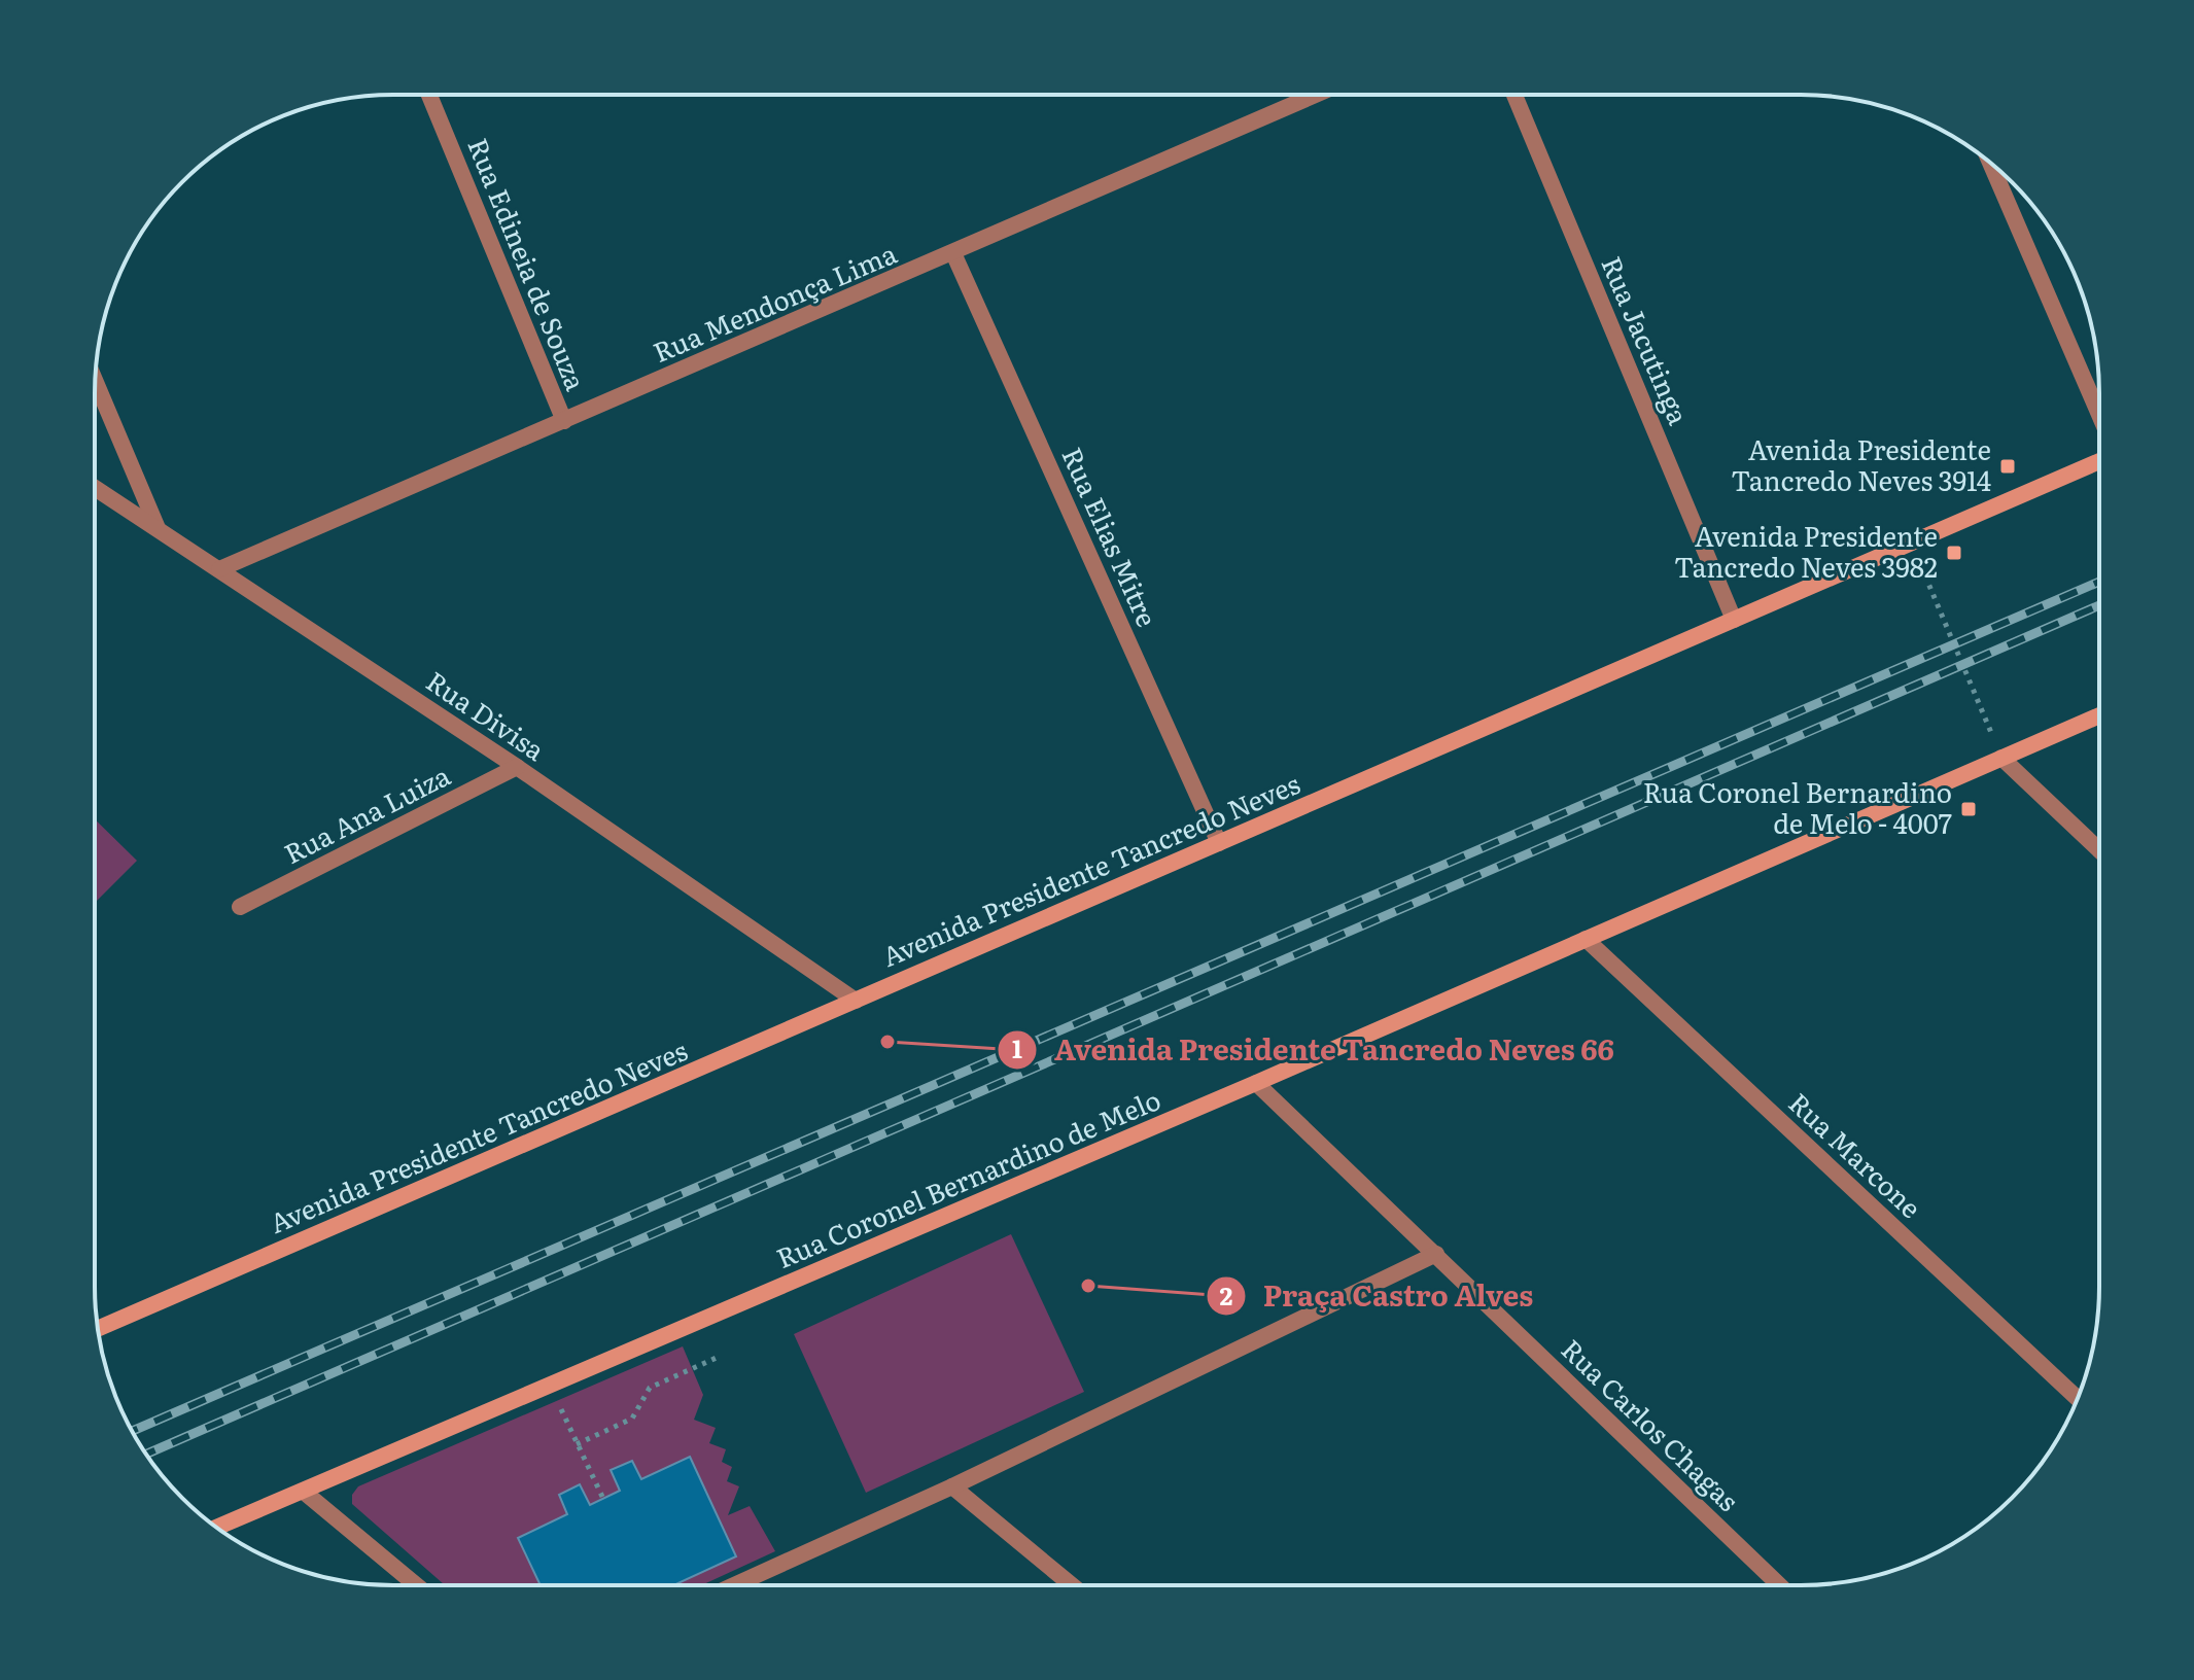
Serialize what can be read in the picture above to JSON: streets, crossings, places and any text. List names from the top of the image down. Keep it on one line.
{"streets":{"main road":["Avenida Presidente Tancredo Neves","Rua Coronel Bernardino de Melo"],"street":["Rua Edineia de Souza","Rua Mendonça Lima","Rua Jacutinga","Rua Elias Mitre","Rua Divisa","Rua Ana Luiza","Rua Marcone","Rua Carlos Chagas"]},"crossings":[["Rua Edineia de Souza","Rua Mendonça Lima"],["Rua Mendonça Lima","Rua Elias Mitre"],["Rua Mendonça Lima","Rua Divisa"],["Rua Jacutinga","Avenida Presidente Tancredo Neves"],["Rua Elias Mitre","Avenida Presidente Tancredo Neves"],["Rua Divisa","Rua Ana Luiza"],["Rua Divisa","Avenida Presidente Tancredo Neves"],["Rua Marcone","Rua Coronel Bernardino de Melo"],["Rua Coronel Bernardino de Melo","Rua Carlos Chagas"]],"places":{"transit":["Avenida Presidente Tancredo Neves 3914","Avenida Presidente Tancredo Neves 3982","Rua Coronel Bernardino de Melo - 4007"],"other":["Avenida Presidente Tancredo Neves 66","Praça Castro Alves"]}}
